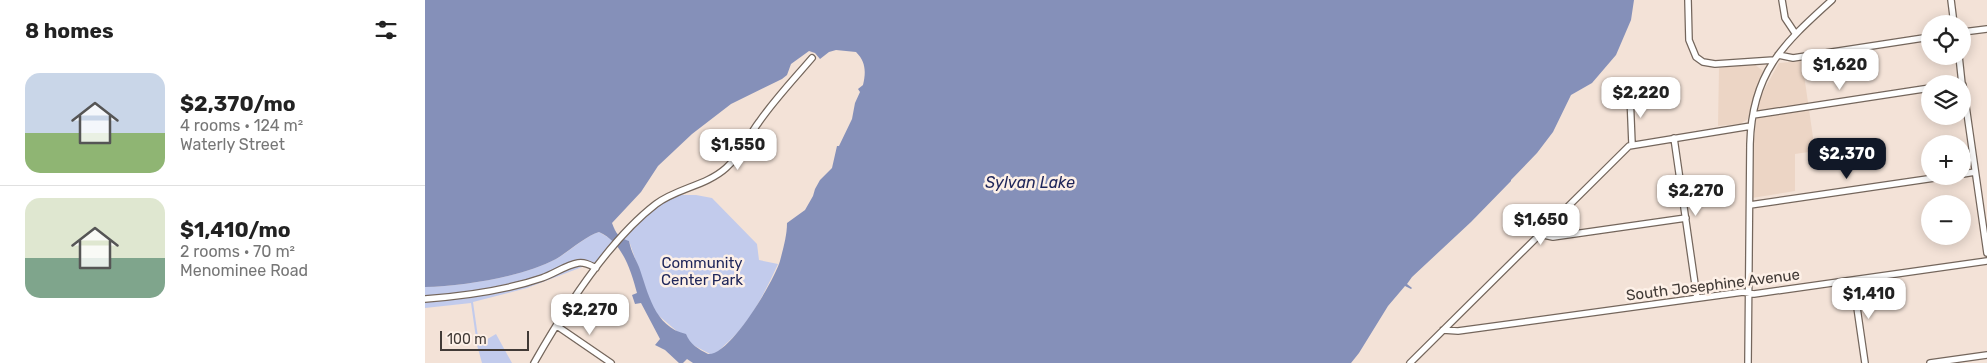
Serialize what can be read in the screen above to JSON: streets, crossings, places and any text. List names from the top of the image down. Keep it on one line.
{"streets":{"street":["South Josephine Avenue"]},"water":["Sylvan Lake"],"parks":["Community Center Park"],"scale_bar":"100 m","page":{"heading":"8 homes","map_buttons":["+","−"],"price":["$1,620","$2,220","$1,550","$2,370","$2,270","$1,650","$1,410","$2,270"],"list":[{"name":"$2,370/mo","note":"4 rooms · 124 m² · Waterly Street"},{"name":"$1,410/mo","note":"2 rooms · 70 m² · Menominee Road"}],"scale":"100 m"}}
